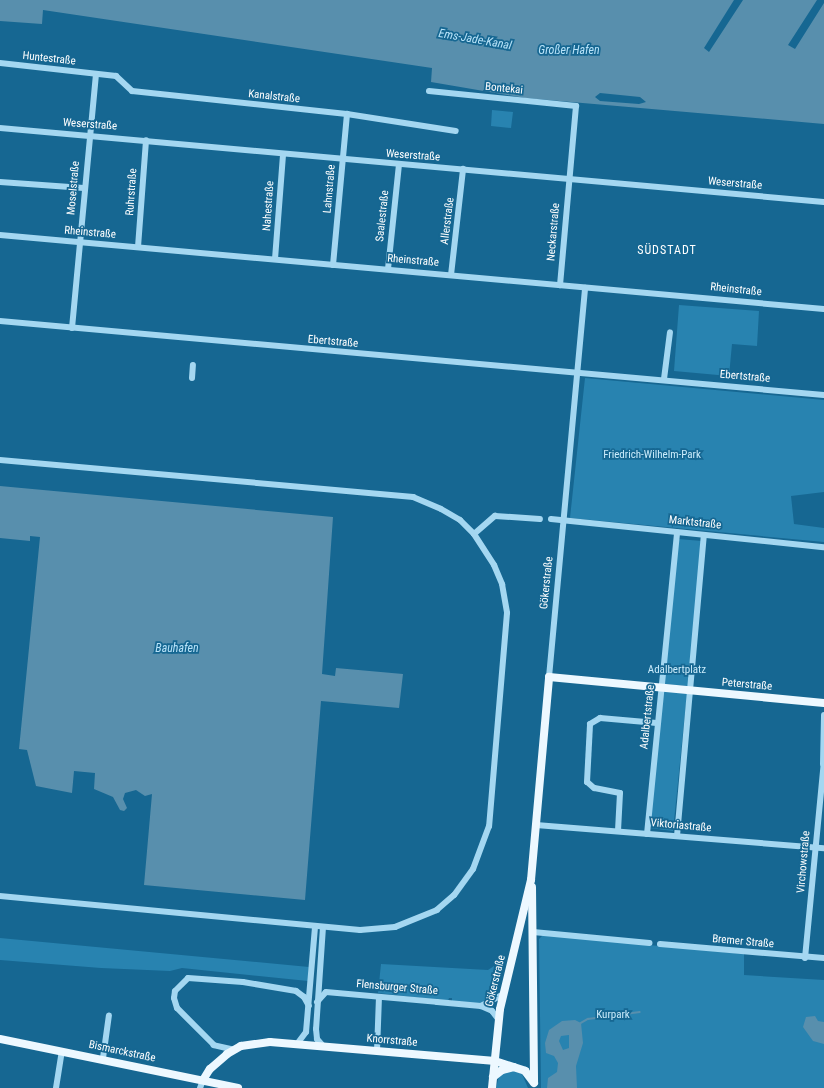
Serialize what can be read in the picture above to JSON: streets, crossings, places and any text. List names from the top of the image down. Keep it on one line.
{"streets":{"main road":["Gökerstraße","Peterstraße","Knorrstraße","Bismarckstraße"],"street":["Huntestraße","Bontekai","Kanalstraße","Weserstraße","Moselstraße","Lahnstraße","Ruhrstraße","Nahestraße","Saalestraße","Allerstraße","Neckarstraße","Rheinstraße","Ebertstraße","Marktstraße","Adalbertstraße","Viktoriastraße","Virchowstraße","Bremer Straße","Flensburger Straße"]},"crossings":[["Huntestraße","Kanalstraße"],["Huntestraße","Moselstraße"],["Bontekai","Neckarstraße"],["Kanalstraße","Moselstraße"],["Kanalstraße","Lahnstraße"],["Weserstraße","Moselstraße"],["Weserstraße","Lahnstraße"],["Weserstraße","Ruhrstraße"],["Weserstraße","Nahestraße"],["Weserstraße","Saalestraße"],["Weserstraße","Allerstraße"],["Weserstraße","Neckarstraße"],["Moselstraße","Rheinstraße"],["Moselstraße","Ebertstraße"],["Lahnstraße","Rheinstraße"],["Ruhrstraße","Rheinstraße"],["Nahestraße","Rheinstraße"],["Saalestraße","Rheinstraße"],["Allerstraße","Rheinstraße"],["Neckarstraße","Rheinstraße"],["Rheinstraße","Gökerstraße"],["Ebertstraße","Gökerstraße"],["Marktstraße","Gökerstraße"],["Marktstraße","Adalbertstraße"],["Gökerstraße","Peterstraße"],["Gökerstraße","Viktoriastraße"],["Gökerstraße","Knorrstraße"],["Peterstraße","Adalbertstraße"],["Adalbertstraße","Viktoriastraße"],["Viktoriastraße","Virchowstraße"],["Virchowstraße","Bremer Straße"]],"districts":["SÜDSTADT"],"water":["Ems-Jade-Kanal","Großer Hafen","Bauhafen"],"parks":["Friedrich-Wilhelm-Park","Adalbertplatz","Kurpark"]}
